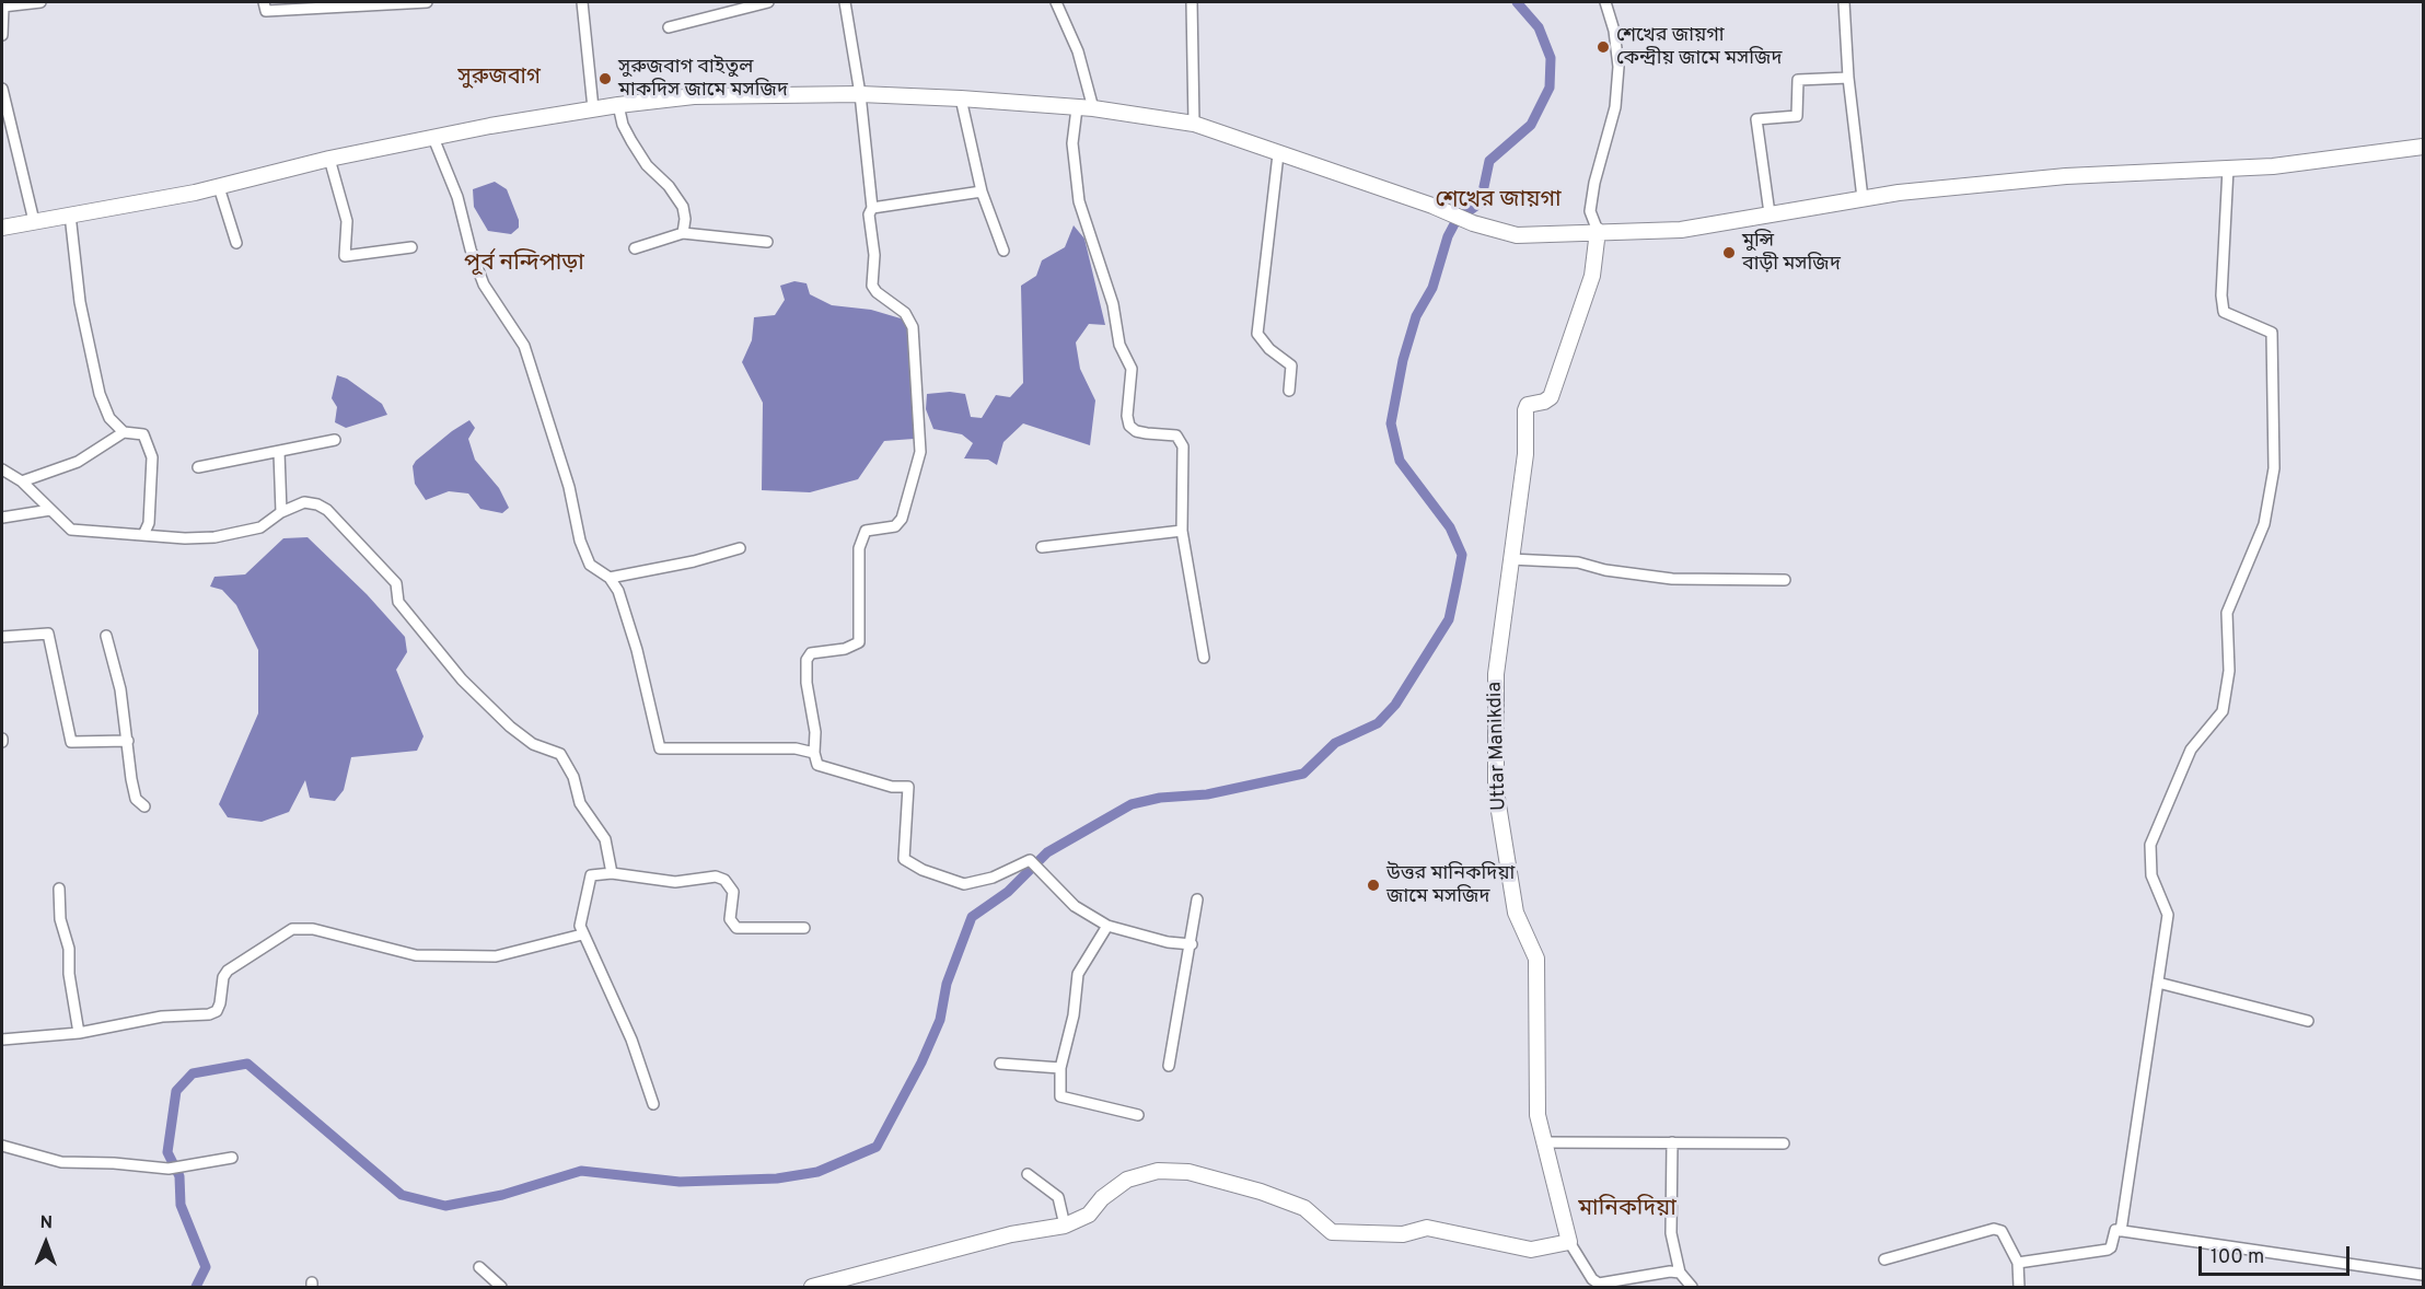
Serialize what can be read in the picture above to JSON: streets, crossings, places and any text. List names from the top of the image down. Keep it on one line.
{"streets":{"main road":["Uttar Manikdia"]},"districts":["সুরুজবাগ","শেখের জায়গা","পূর্ব নন্দিপাড়া","মানিকদিয়া"],"places":["শেখের জায়গা কেন্দ্রীয় জামে মসজিদ","সুরুজবাগ বাইতুল মাকদিস জামে মসজিদ","মুন্সি বাড়ী মসজিদ","উত্তর মানিকদিয়া জামে মসজিদ"],"scale_bar":"100 m","north":"top"}
